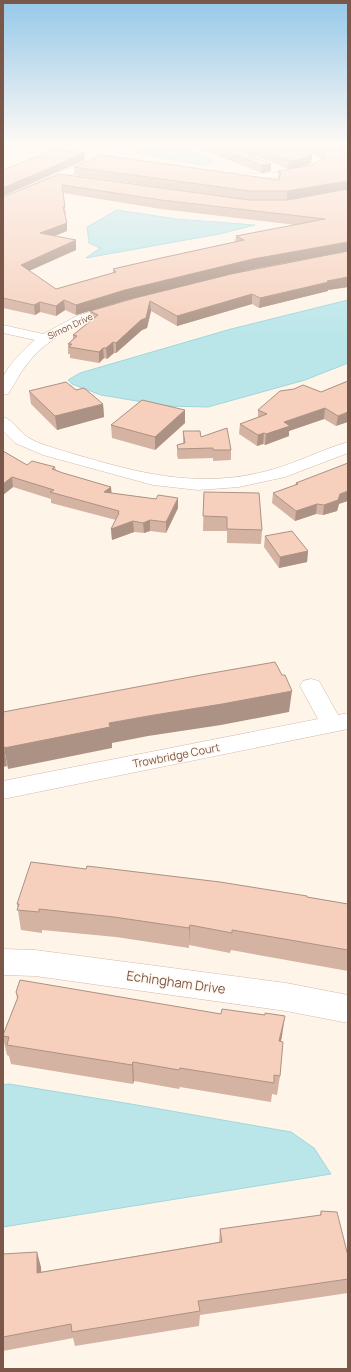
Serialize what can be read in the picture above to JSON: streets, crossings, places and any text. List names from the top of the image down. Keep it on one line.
{"streets":{"street":["Simon Drive","Trowbridge Court","Echingham Drive"]}}
